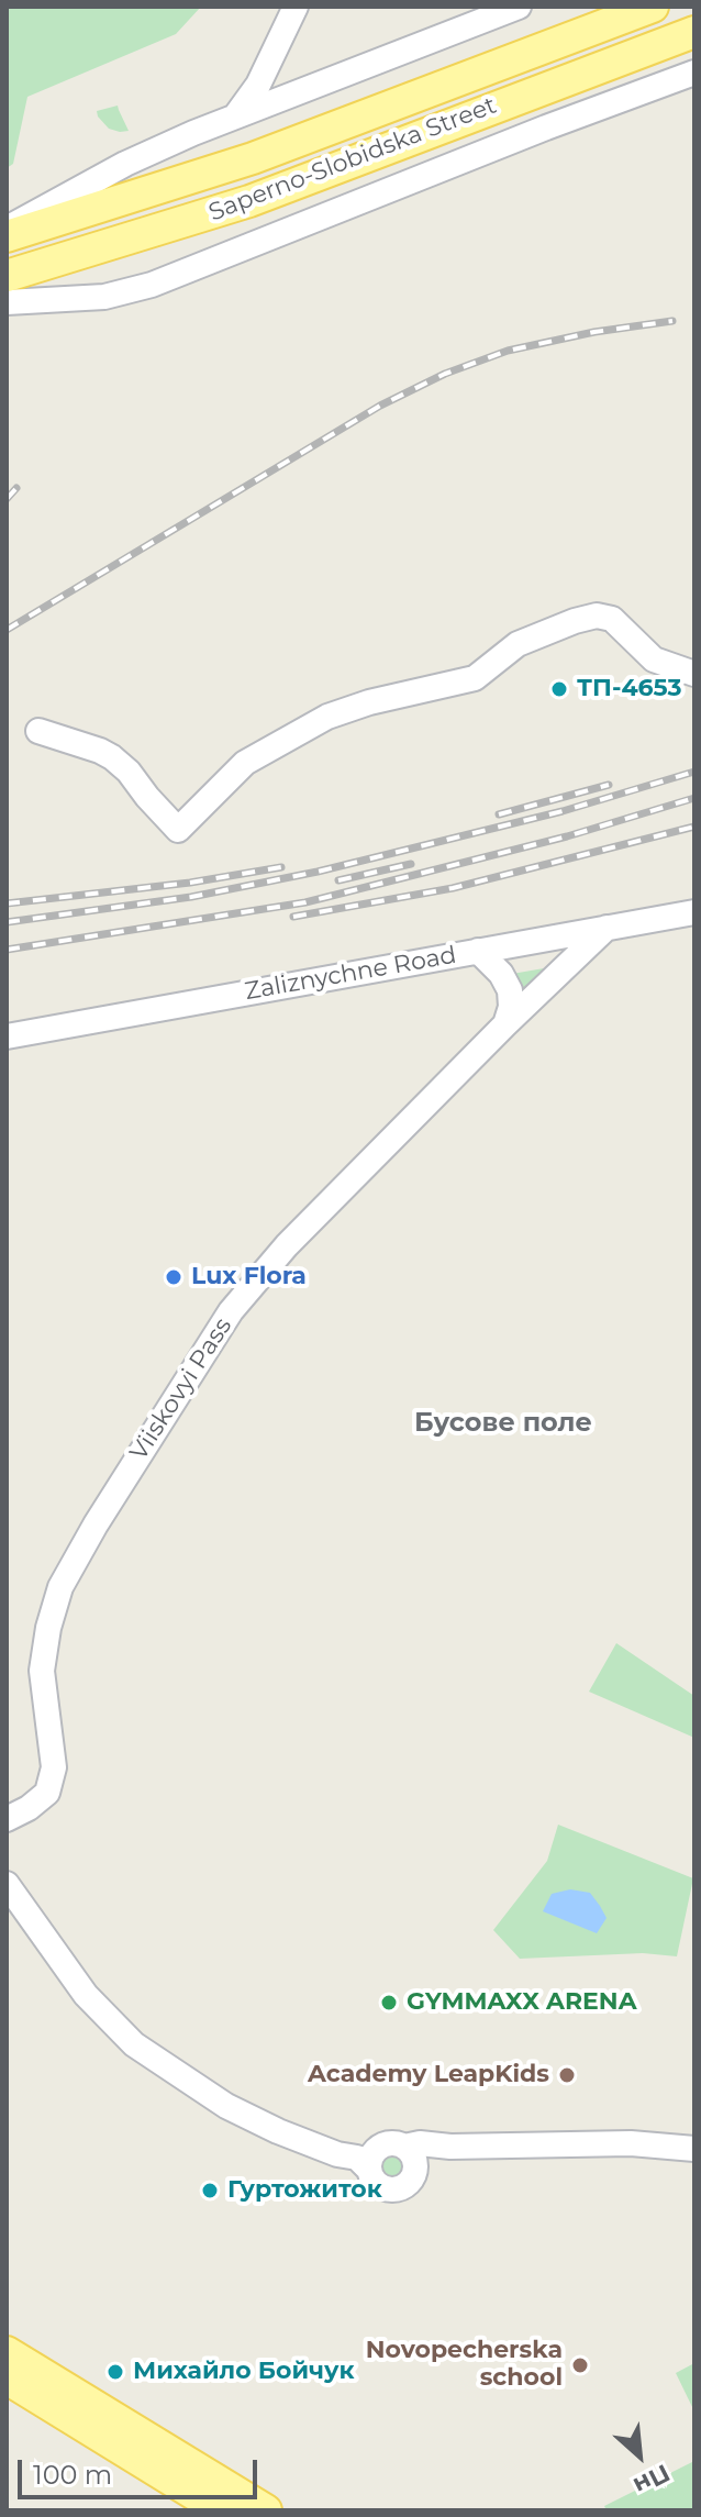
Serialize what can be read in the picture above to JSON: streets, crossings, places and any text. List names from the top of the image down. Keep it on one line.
{"streets":{"main road":["Saperno-Slobidska Street"],"street":["Zaliznychne Road","Viiskovyi Pass"]},"crossings":[["Zaliznychne Road","Viiskovyi Pass"]],"districts":["Бусове поле"],"places":["ТП-4653","Lux Flora","GYMMAXX ARENA","Academy LeapKids","Гуртожиток","Novopecherska school","Михайло Бойчук"],"scale_bar":"100 m","north":"bottom right"}
